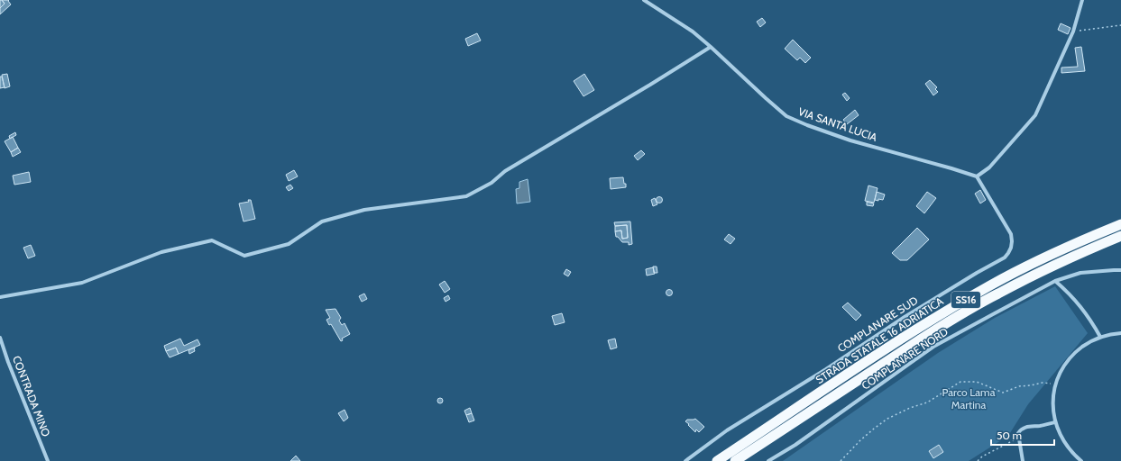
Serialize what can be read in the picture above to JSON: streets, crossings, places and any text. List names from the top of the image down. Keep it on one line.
{"streets":{"highway":["SS16","STRADA STATALE 16 ADRIATICA"],"street":["VIA SANTA LUCIA","COMPLANARE SUD","COMPLANARE NORD","CONTRADA MINO"]},"crossings":[["VIA SANTA LUCIA","COMPLANARE SUD"]],"parks":["Parco Lama Martina"],"scale_bar":"50 m"}
